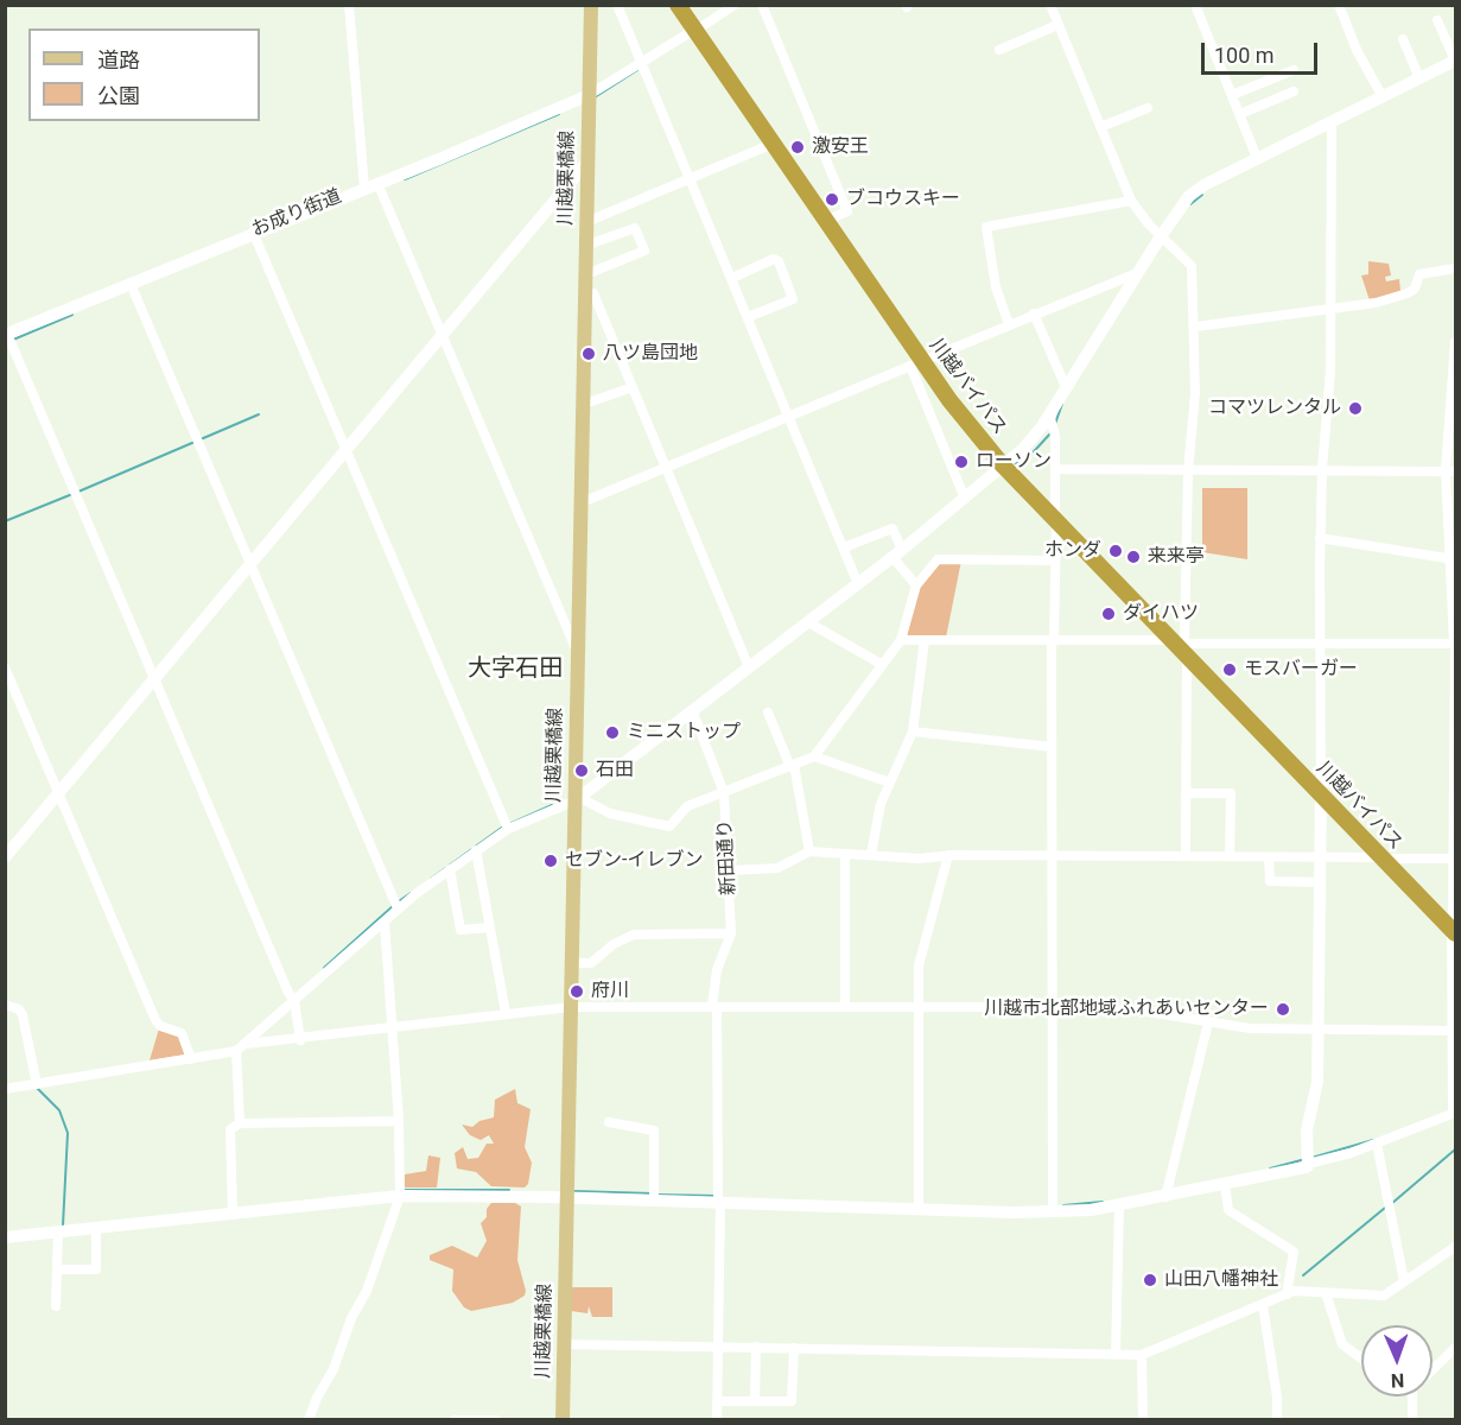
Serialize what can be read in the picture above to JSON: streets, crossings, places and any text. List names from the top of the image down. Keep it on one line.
{"streets":{"highway":["川越バイパス"],"main road":["川越栗橋線"],"street":["お成り街道","新田通り"]},"crossings":[["川越栗橋線","お成り街道"]],"districts":["大字石田"],"places":["激安王","ブコウスキー","八ツ島団地","コマツレンタル","ローソン","ホンダ","来来亭","ダイハツ","モスバーガー","ミニストップ","石田","セブン-イレブン","府川","川越市北部地域ふれあいセンター","山田八幡神社"],"legend":["道路","公園"],"scale_bar":"100 m","north":"bottom"}
